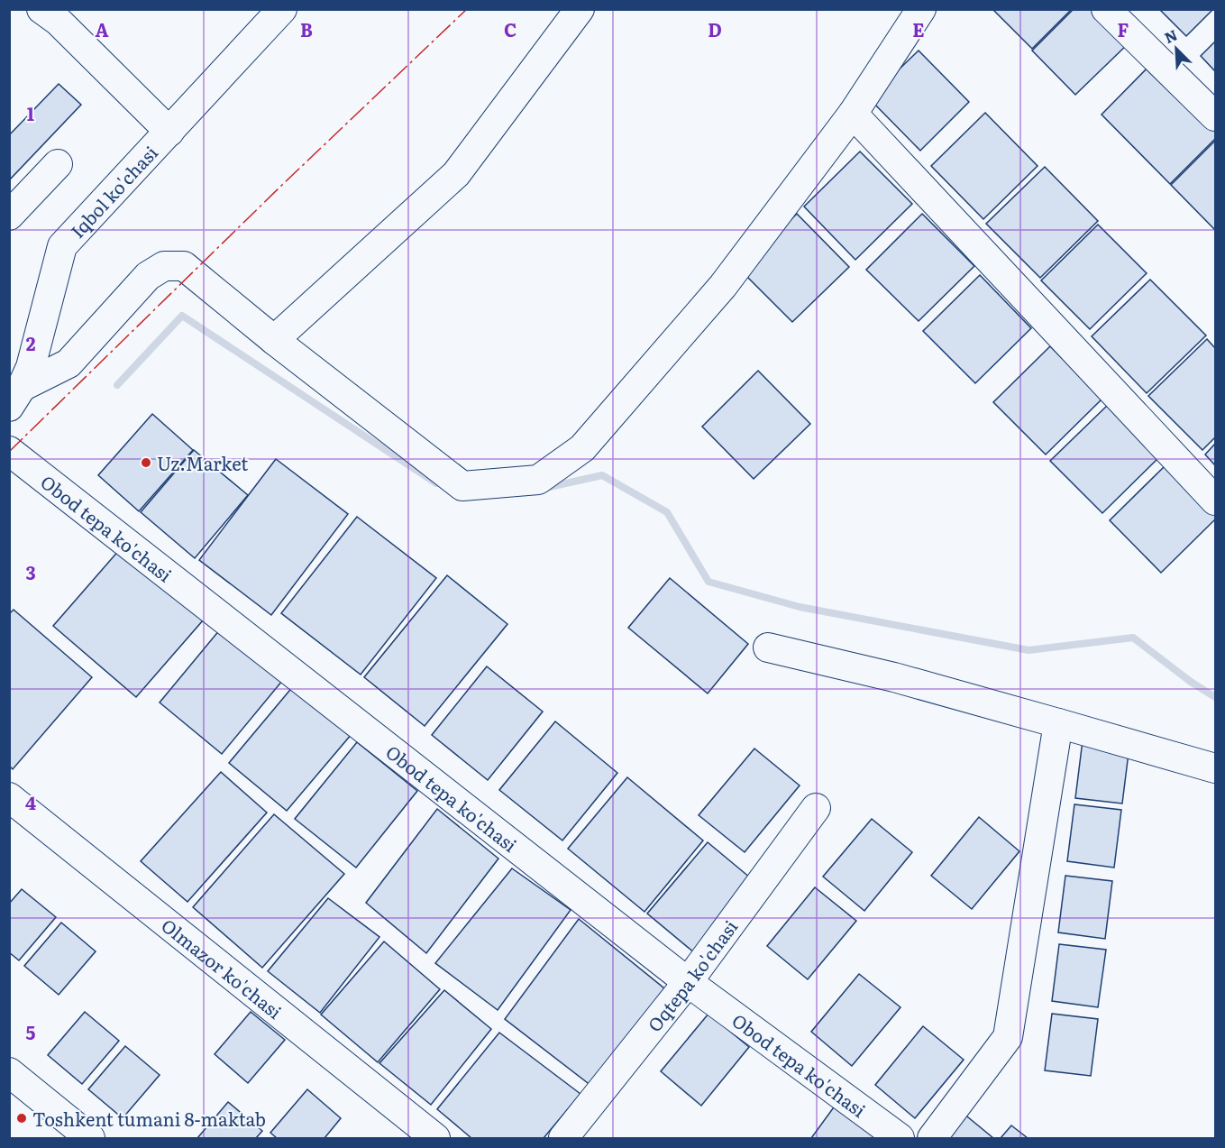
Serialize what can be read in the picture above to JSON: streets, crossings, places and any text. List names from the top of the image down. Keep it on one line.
{"streets":{"street":["Iqbol ko'chasi","Obod tepa ko'chasi","Olmazor ko'chasi","Oqtepa ko'chasi"]},"crossings":[["Obod tepa ko'chasi","Oqtepa ko'chasi"]],"places":["Uz.Market","Toshkent tumani 8-maktab"],"north":"top left","grid":{"columns":["A","B","C","D","E","F"],"rows":["1","2","3","4","5"]}}
